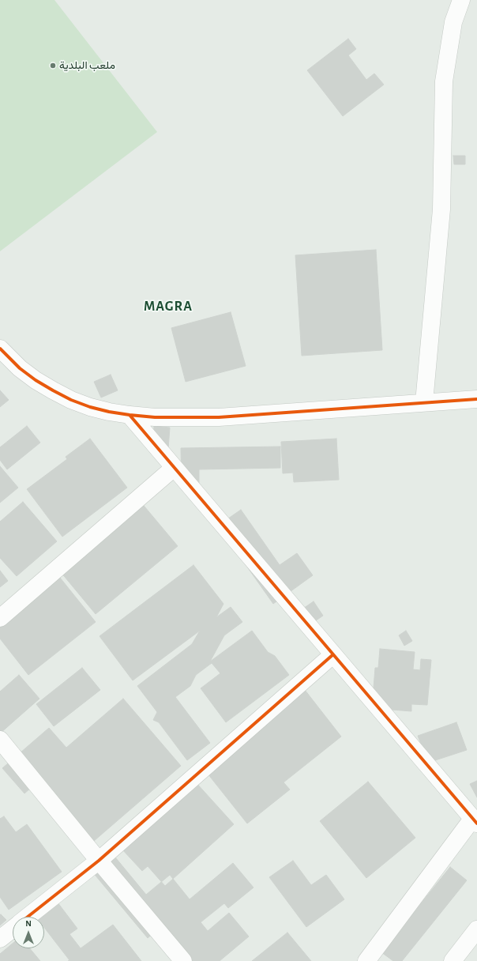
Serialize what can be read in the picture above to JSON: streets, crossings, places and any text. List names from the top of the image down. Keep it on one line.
{"districts":["MAGRA"],"places":["ملعب البلدية"],"north":"top"}
